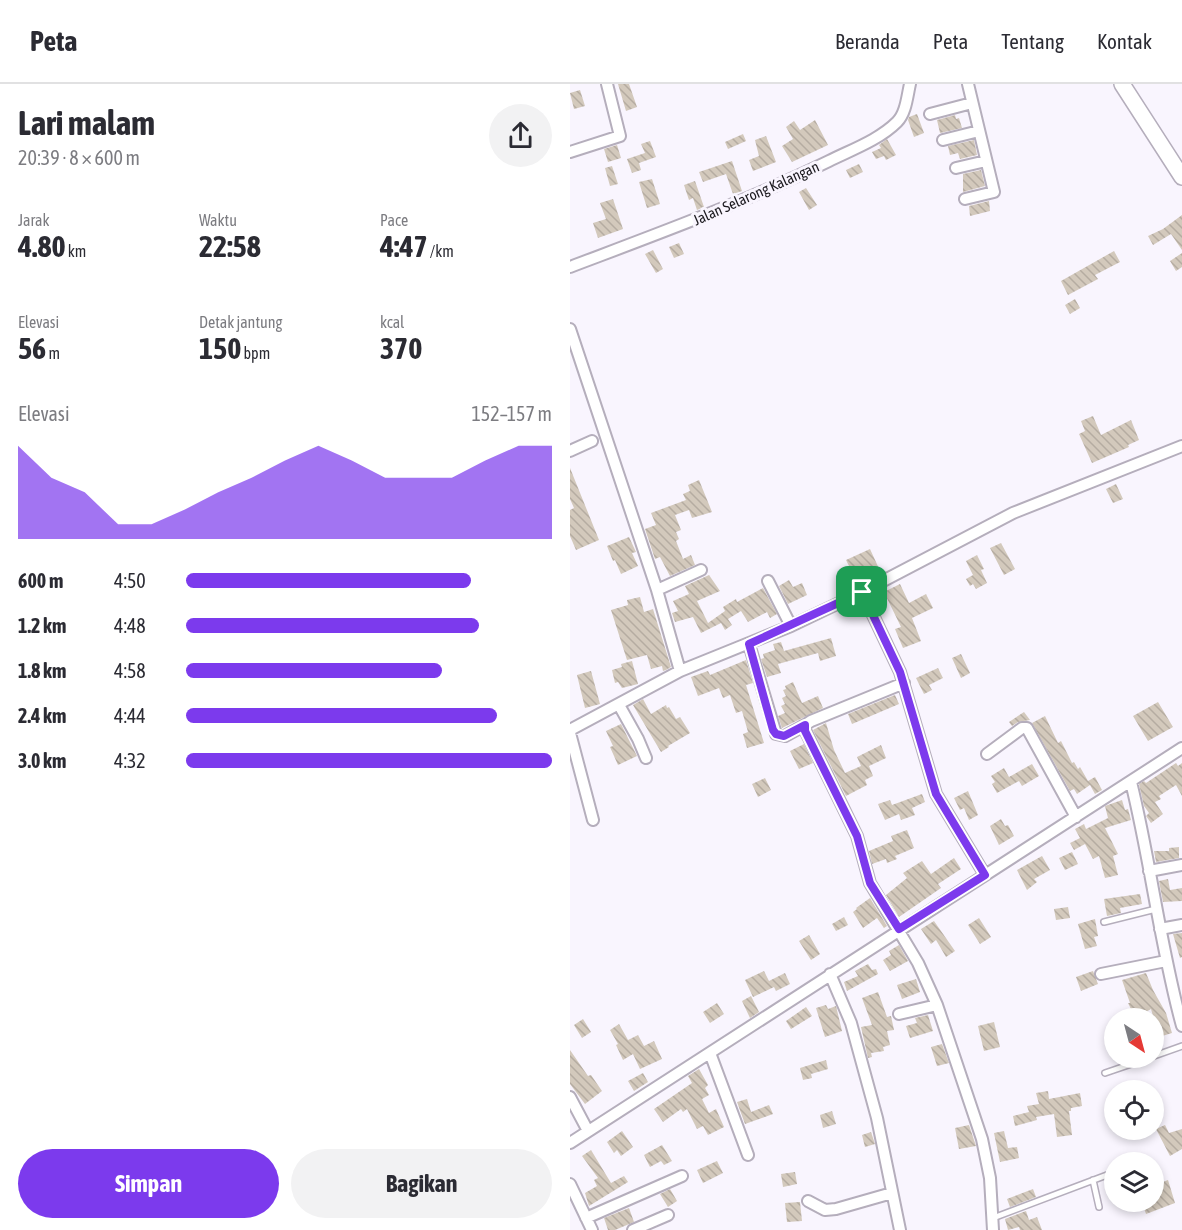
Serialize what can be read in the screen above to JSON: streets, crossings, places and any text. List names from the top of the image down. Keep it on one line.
{"streets":{"street":["Jalan Selarong Kalangan"]},"north":"bottom right","page":{"header":"Peta","nav":["Beranda","Peta","Tentang","Kontak"],"heading":["Lari malam","20:39 · 8 × 600 m"],"stats":[["Jarak","4.80 km"],["Waktu","22:58"],["Pace","4:47 /km"],["Elevasi","56 m"],["Detak jantung","150 bpm"],["kcal","370"]],"chart":["Elevasi","152–157 m"],"list":[{"name":"600 m","note":"4:50"},{"name":"1.2 km","note":"4:48"},{"name":"1.8 km","note":"4:58"},{"name":"2.4 km","note":"4:44"},{"name":"3.0 km","note":"4:32"}],"buttons":["Simpan","Bagikan"]}}
